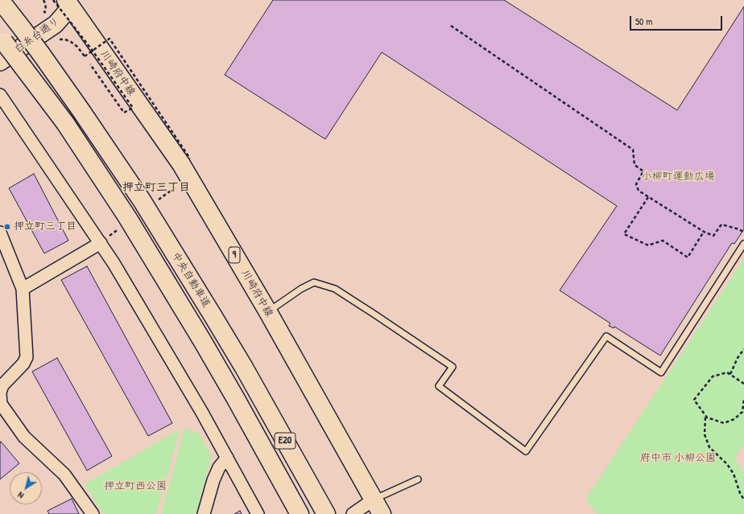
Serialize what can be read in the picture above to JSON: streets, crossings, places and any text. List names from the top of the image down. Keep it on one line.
{"streets":{"main road":["川崎府中線","9","中央自動車道","E20"],"street":["白糸台通り"]},"crossings":[["白糸台通り","川崎府中線"]],"districts":["押立町三丁目"],"parks":["小柳町運動広場","府中市 小柳公園","押立町西公園"],"places":["押立町三丁目"],"scale_bar":"50 m","north":"bottom left"}
